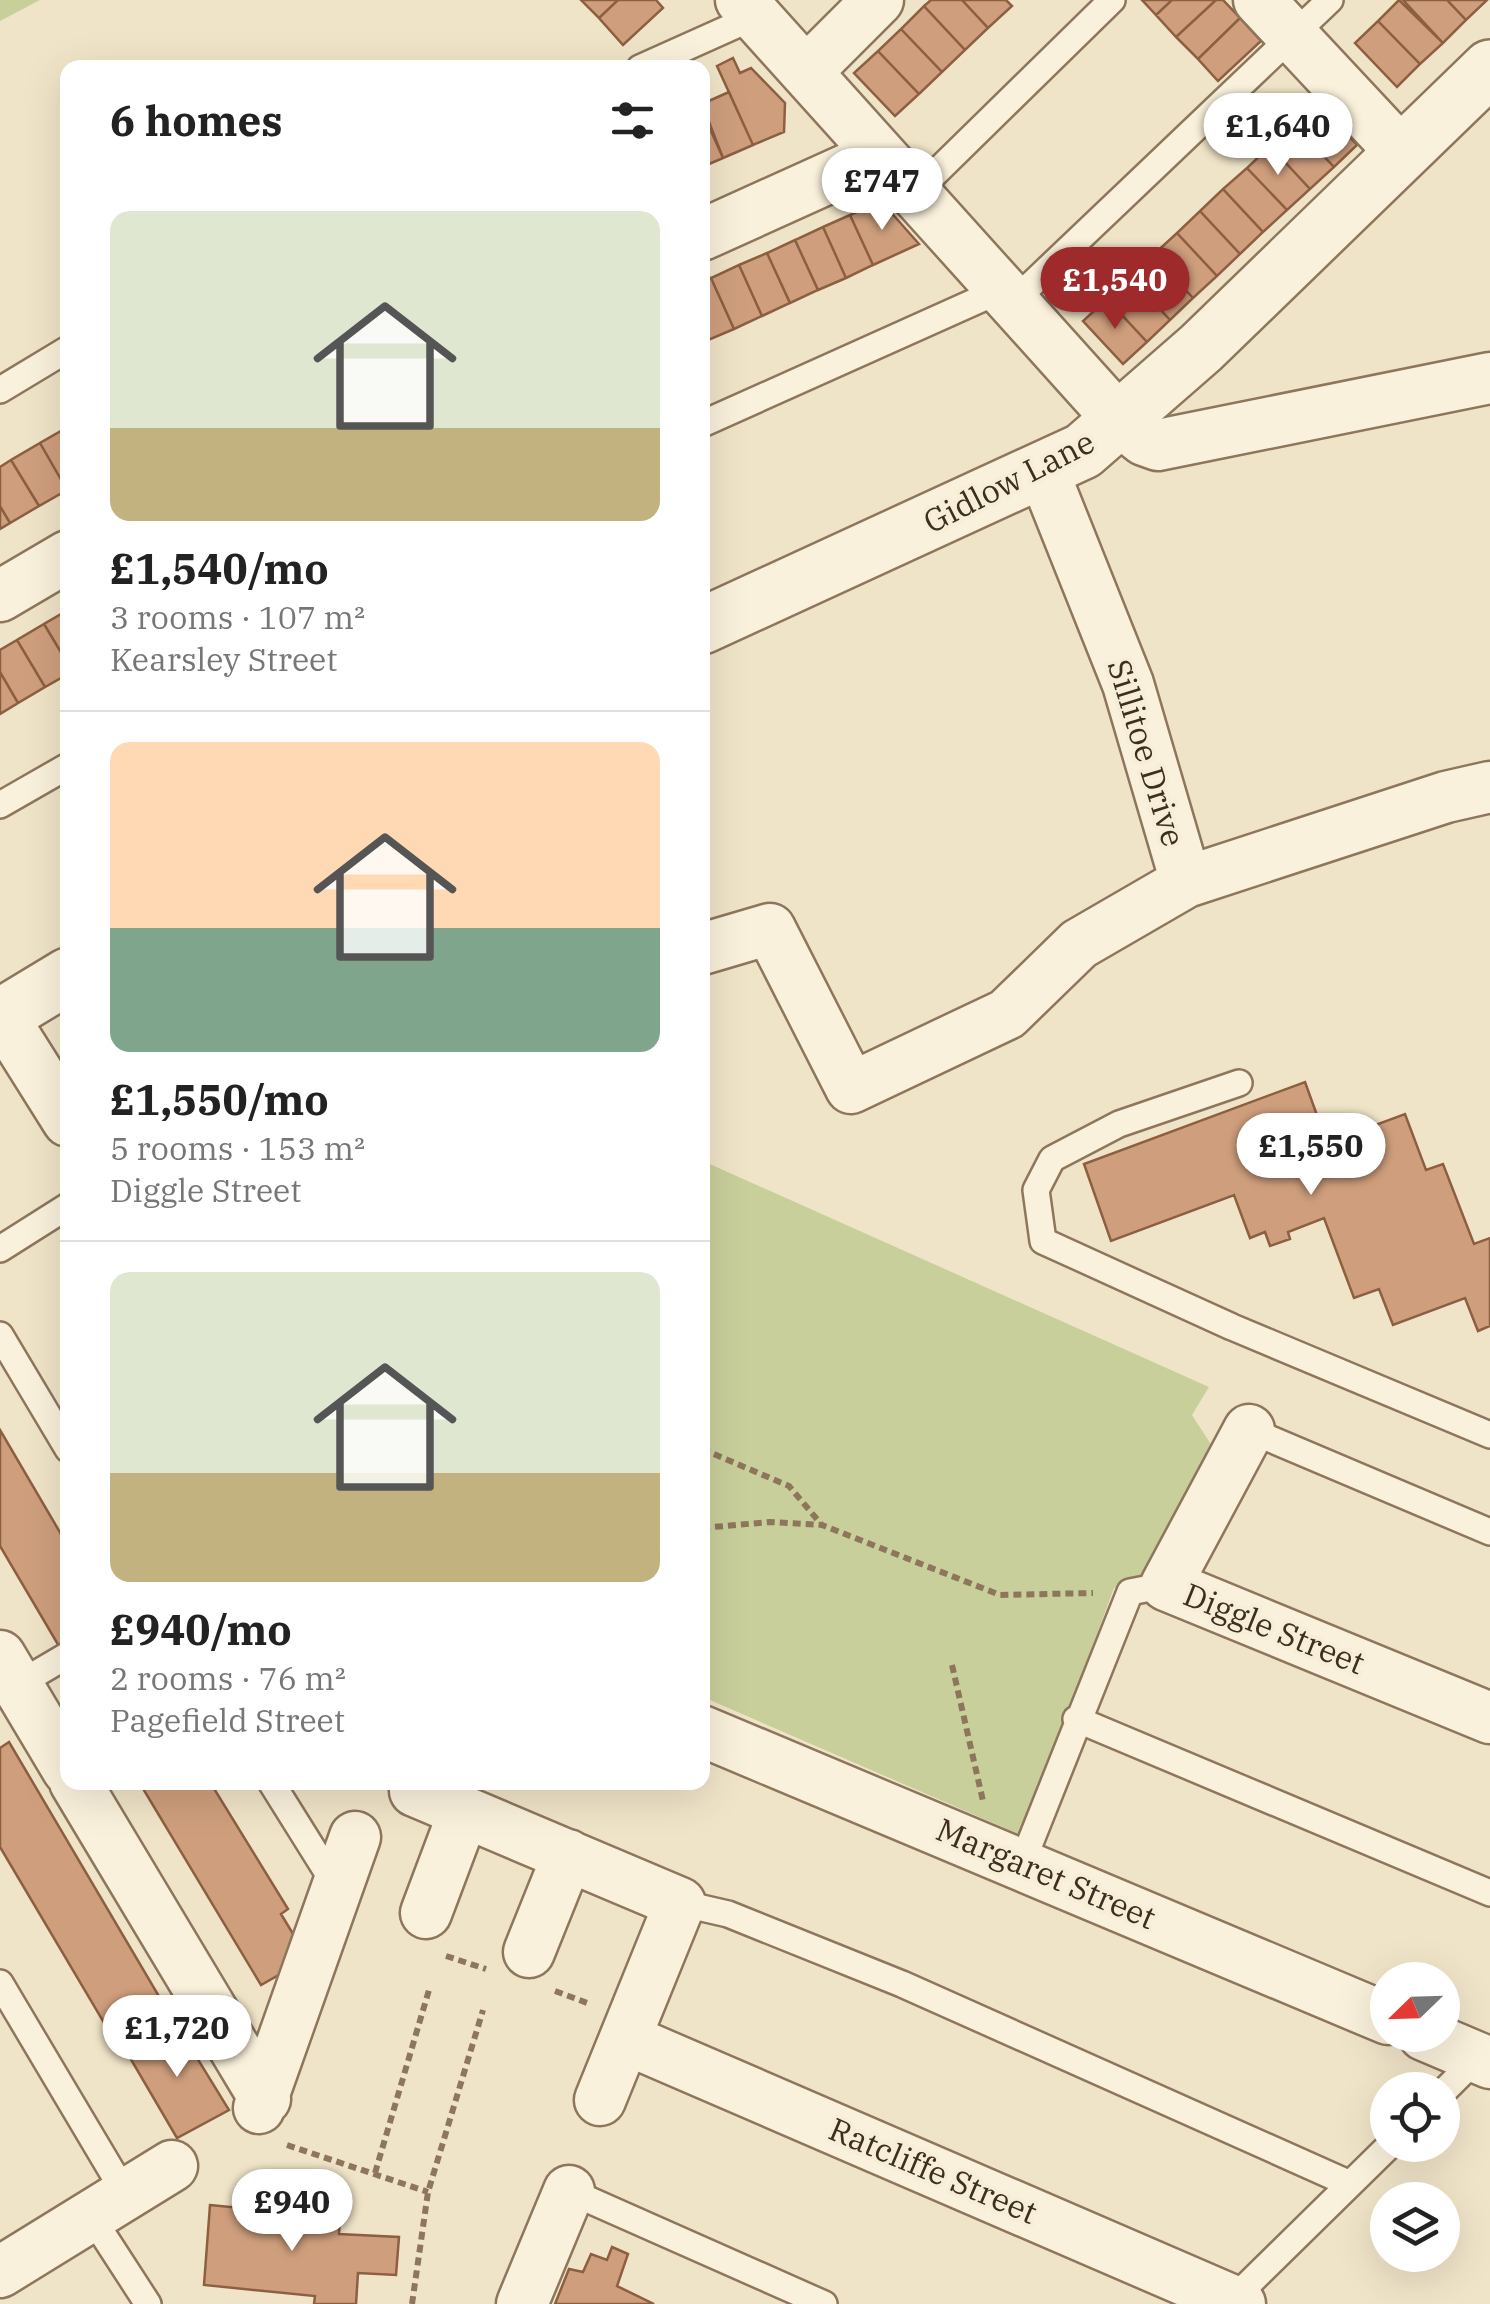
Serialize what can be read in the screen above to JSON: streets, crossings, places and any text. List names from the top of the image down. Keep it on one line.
{"streets":{"street":["Gidlow Lane","Sillitoe Drive","Diggle Street","Margaret Street","Ratcliffe Street"]},"crossings":[["Gidlow Lane","Sillitoe Drive"]],"north":"bottom left","page":{"heading":"6 homes","price":["£1,640","£747","£1,540","£1,550","£1,720","£940"],"list":[{"name":"£1,540/mo","note":"3 rooms · 107 m² · Kearsley Street"},{"name":"£1,550/mo","note":"5 rooms · 153 m² · Diggle Street"},{"name":"£940/mo","note":"2 rooms · 76 m² · Pagefield Street"}]}}
